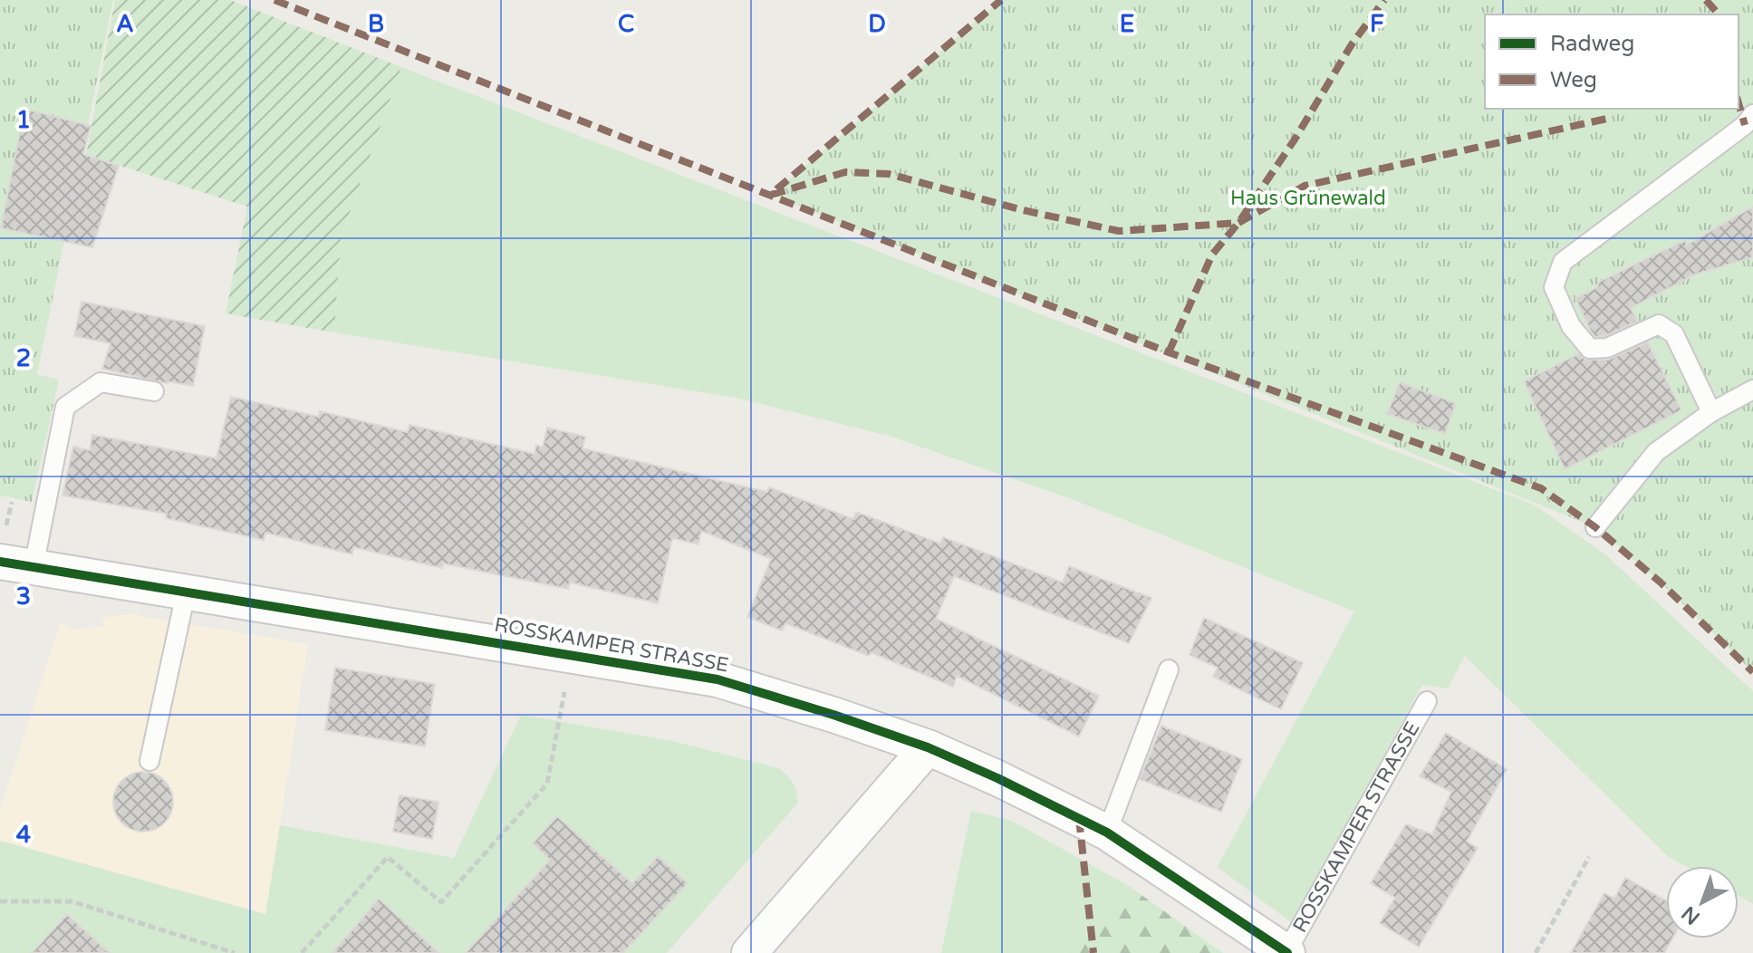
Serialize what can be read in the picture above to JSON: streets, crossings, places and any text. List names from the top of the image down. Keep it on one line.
{"streets":{"street":["ROSSKAMPER STRASSE"]},"parks":["Haus Grünewald"],"legend":["Radweg","Weg"],"north":"bottom left","grid":{"columns":["A","B","C","D","E","F"],"rows":["1","2","3","4"]}}
